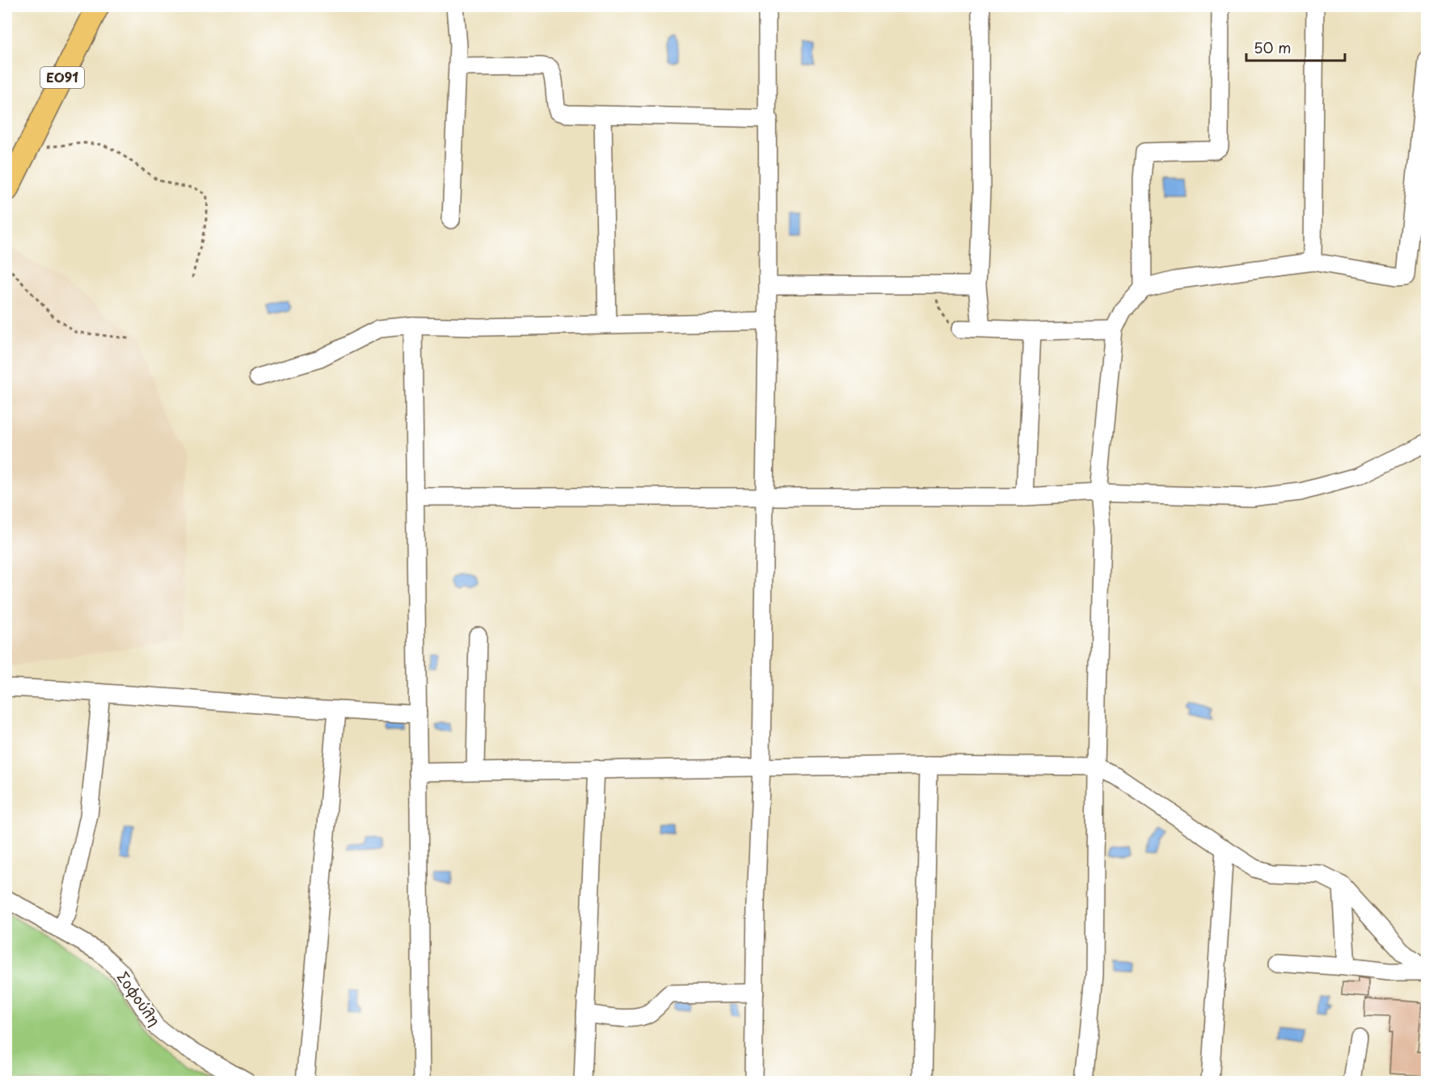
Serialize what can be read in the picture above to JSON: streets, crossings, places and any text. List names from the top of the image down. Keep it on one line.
{"streets":{"main road":["ΕΟ91"],"street":["Σοφούλη"]},"scale_bar":"50 m"}
